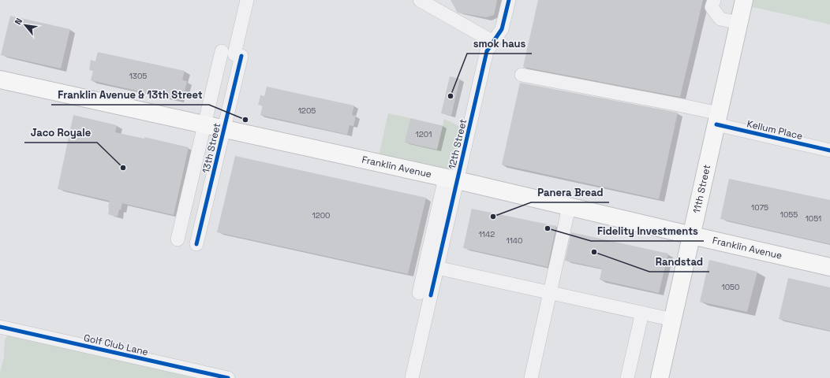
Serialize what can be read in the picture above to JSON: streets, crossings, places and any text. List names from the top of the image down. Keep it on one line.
{"streets":{"main road":["Franklin Avenue","11th Street"],"street":["Kellum Place","12th Street","13th Street","Golf Club Lane"]},"crossings":[["Kellum Place","11th Street"],["12th Street","Franklin Avenue"],["13th Street","Franklin Avenue"],["Franklin Avenue","11th Street"]],"places":["smok haus","Franklin Avenue & 13th Street","Jaco Royale","Panera Bread","Fidelity Investments","Randstad"],"house_numbers":["1305","1205","1201","1075","1055","1200","1051","1142","1140","1050"],"north":"top left"}
